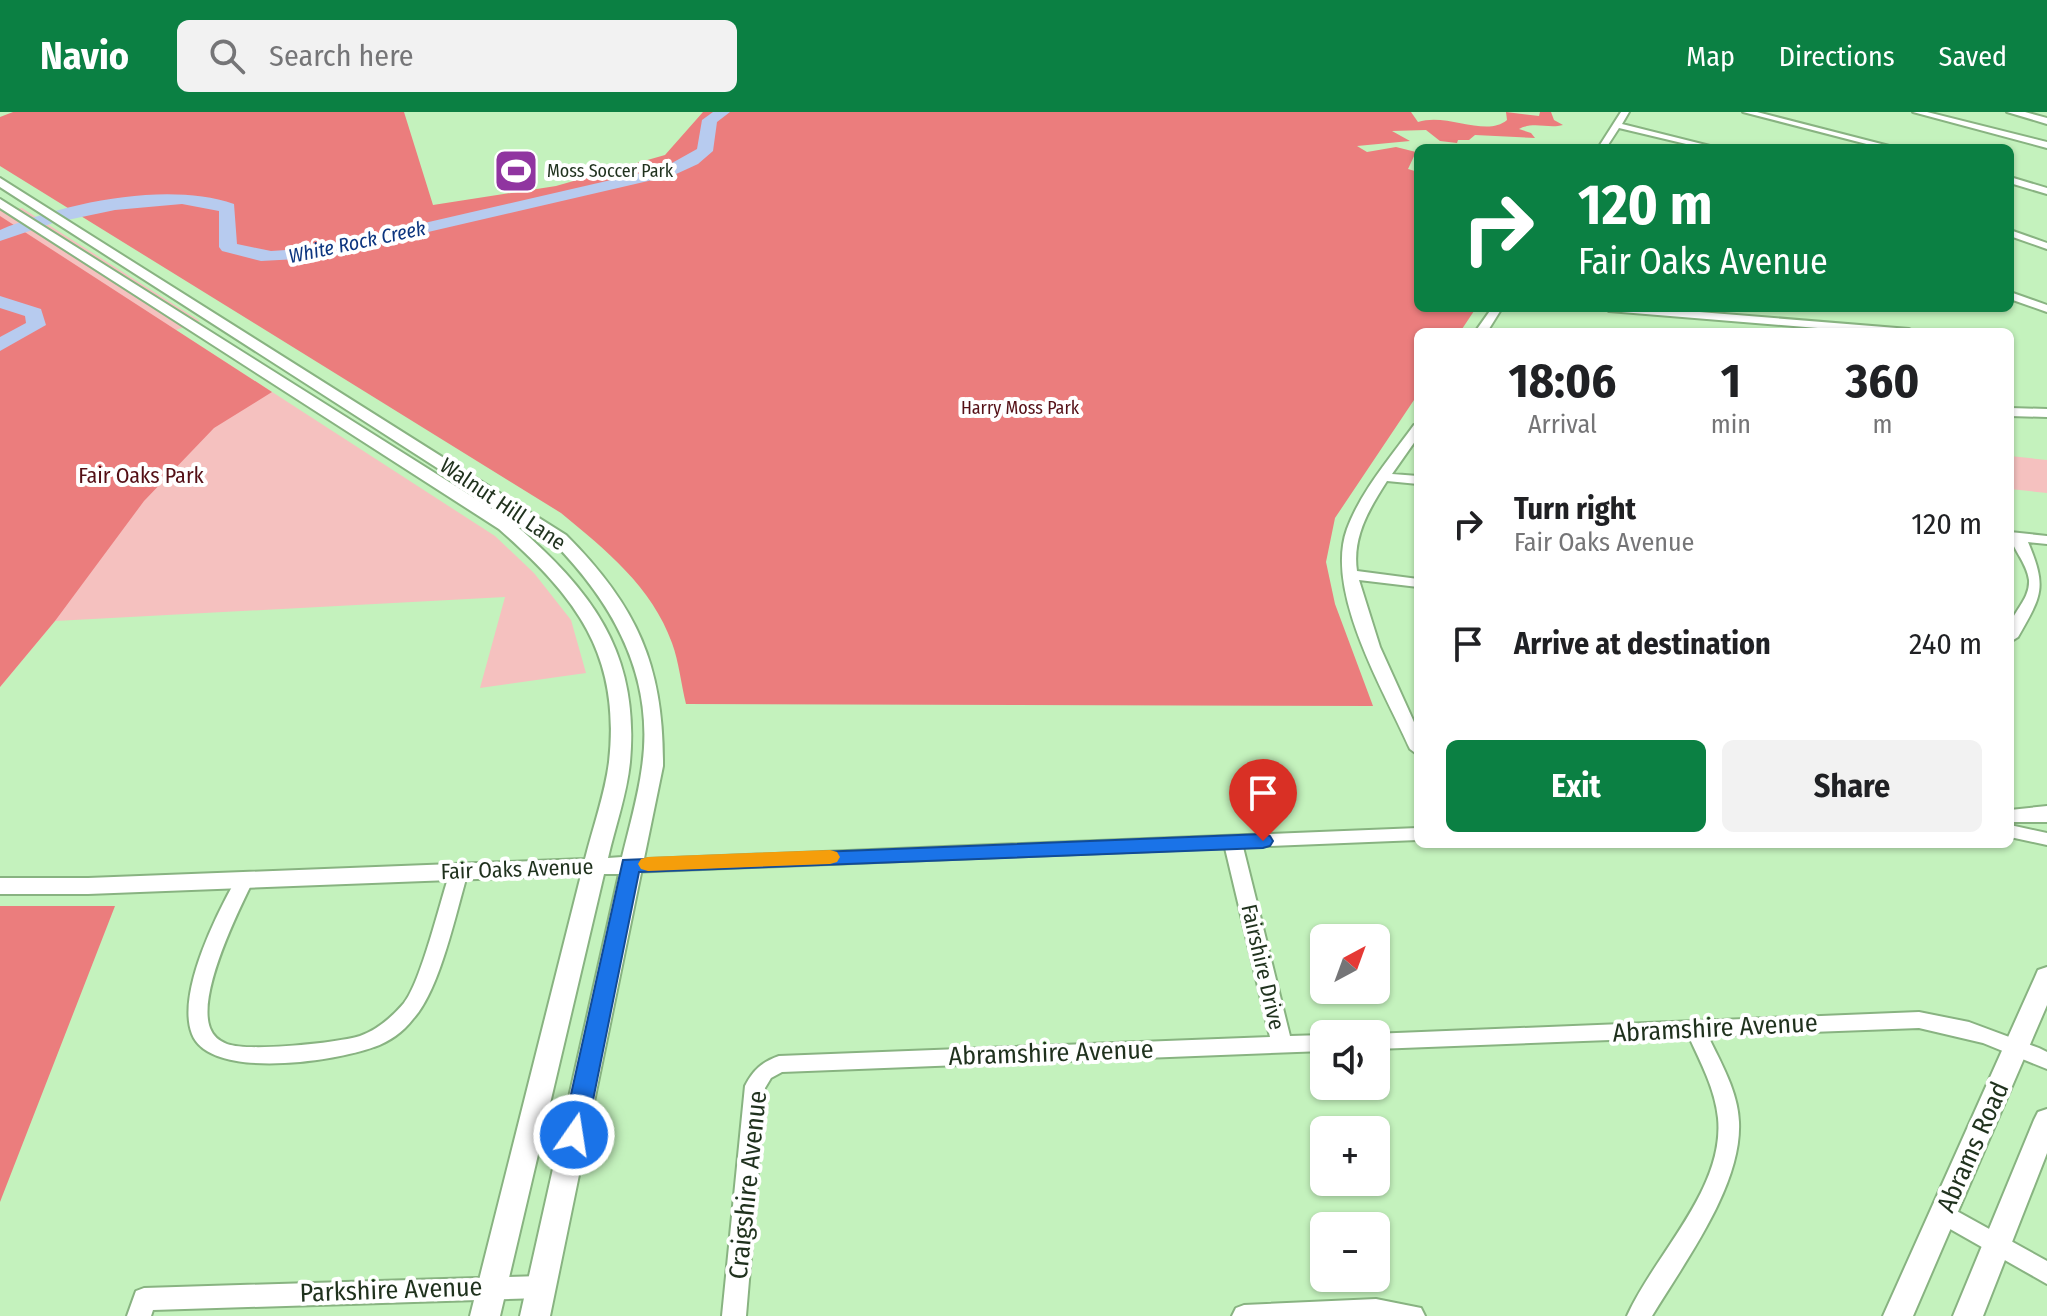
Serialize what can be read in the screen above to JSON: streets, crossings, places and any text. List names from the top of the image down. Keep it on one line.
{"streets":{"main road":["Walnut Hill Lane","Fair Oaks Avenue","Abrams Road"],"street":["Fairshire Drive","Abramshire Avenue","Craigshire Avenue","Parkshire Avenue"]},"crossings":[["Walnut Hill Lane","Fair Oaks Avenue"],["Walnut Hill Lane","Parkshire Avenue"],["Fair Oaks Avenue","Fairshire Drive"],["Fairshire Drive","Abramshire Avenue"],["Abramshire Avenue","Abrams Road"],["Abramshire Avenue","Craigshire Avenue"]],"water":["White Rock Creek"],"parks":["Harry Moss Park","Fair Oaks Park"],"places":{"sports":["Moss Soccer Park"]},"north":"top right","page":{"header":"Navio","search":"Search here","nav":["Map","Directions","Saved"],"turn":["120 m","Fair Oaks Avenue"],"eta":["18:06","Arrival","1","min","360","m"],"list":[{"name":"Turn right","note":"Fair Oaks Avenue","value":"120 m"},{"name":"Arrive at destination","value":"240 m"}],"buttons":["Exit","Share"],"map_buttons":["+","−"]}}
